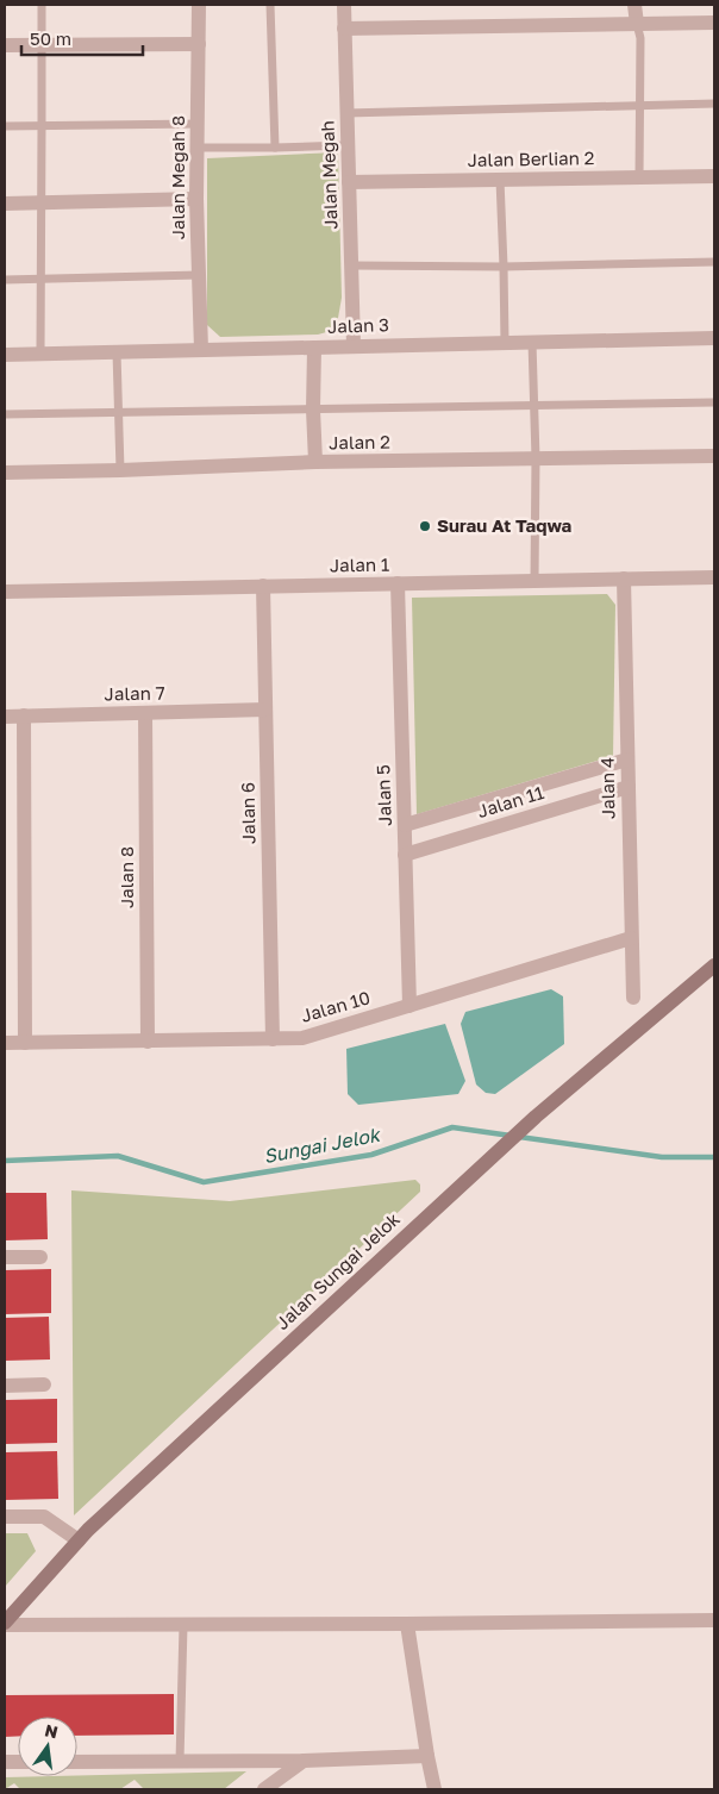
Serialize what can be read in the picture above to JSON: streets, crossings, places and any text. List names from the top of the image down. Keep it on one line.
{"streets":{"street":["Jalan Berlian 2","Jalan Megah","Jalan Megah 8","Jalan 3","Jalan 2","Jalan 1","Jalan 7","Jalan 4","Jalan 5","Jalan 11","Jalan 6","Jalan 8","Jalan 10","Jalan Sungai Jelok"]},"crossings":[["Jalan Berlian 2","Jalan Megah"],["Jalan Megah","Jalan 3"],["Jalan Megah 8","Jalan 3"],["Jalan 1","Jalan 4"],["Jalan 1","Jalan 5"],["Jalan 1","Jalan 6"],["Jalan 7","Jalan 6"],["Jalan 7","Jalan 8"],["Jalan 4","Jalan 11"],["Jalan 4","Jalan 10"],["Jalan 5","Jalan 11"],["Jalan 5","Jalan 10"],["Jalan 6","Jalan 10"],["Jalan 8","Jalan 10"]],"water":["Sungai Jelok"],"places":["Surau At Taqwa"],"scale_bar":"50 m","north":"top"}
